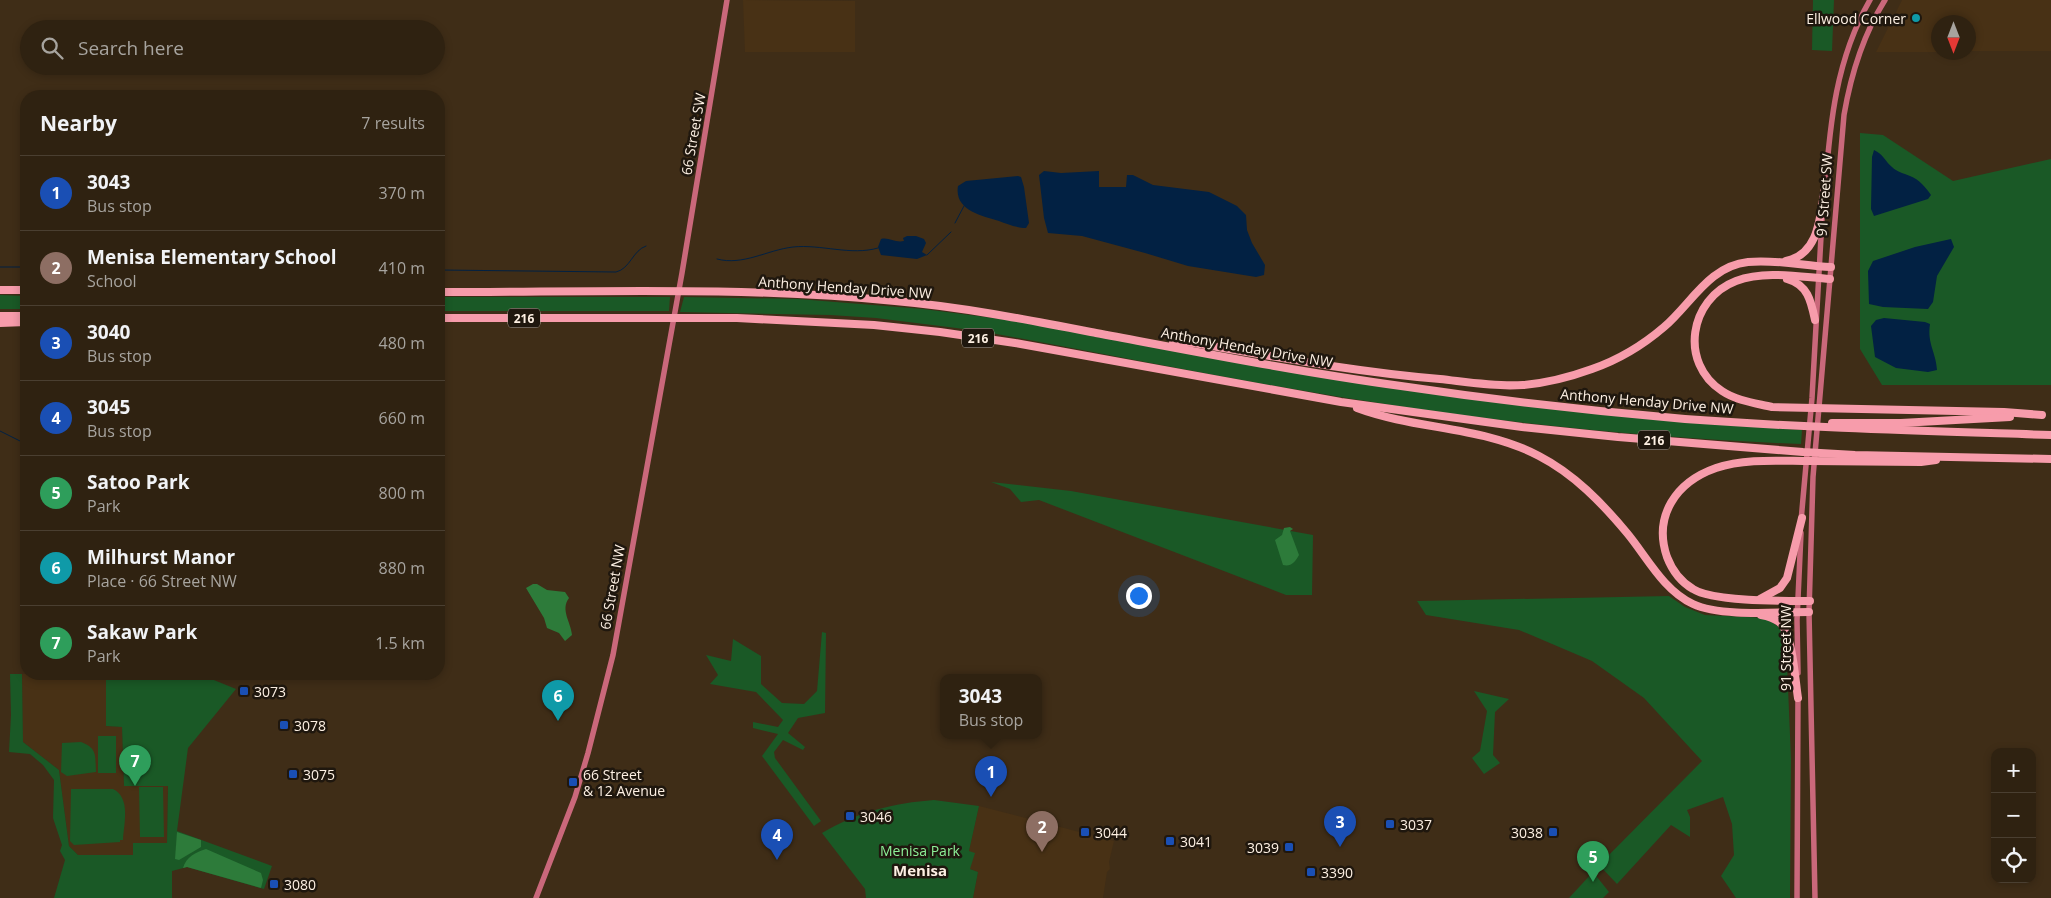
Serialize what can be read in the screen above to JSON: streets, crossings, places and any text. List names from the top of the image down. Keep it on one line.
{"streets":{"highway":["Anthony Henday Drive NW","216"],"main road":["66 Street SW","91 Street SW","66 Street NW","91 Street NW"]},"crossings":[["66 Street SW","66 Street NW"],["91 Street SW","91 Street NW"]],"districts":["Menisa"],"parks":["Menisa Park"],"places":{"other":["Ellwood Corner"],"transit":["3073","3078","3075","66 Street & 12 Avenue","3046","3037","3044","3038","3041","3039","3390","3080"]},"north":"bottom","page":{"search":"Search here","heading":["Nearby","7 results"],"list":[{"mark":"1","name":"3043","note":"Bus stop","value":"370 m"},{"mark":"2","name":"Menisa Elementary School","note":"School","value":"410 m"},{"mark":"3","name":"3040","note":"Bus stop","value":"480 m"},{"mark":"4","name":"3045","note":"Bus stop","value":"660 m"},{"mark":"5","name":"Satoo Park","note":"Park","value":"800 m"},{"mark":"6","name":"Milhurst Manor","note":"Place · 66 Street NW","value":"880 m"},{"mark":"7","name":"Sakaw Park","note":"Park","value":"1.5 km"}],"popup":["3043","Bus stop"],"pins":["6","7","1","3","2","4","5"],"map_buttons":["+","−"]}}
